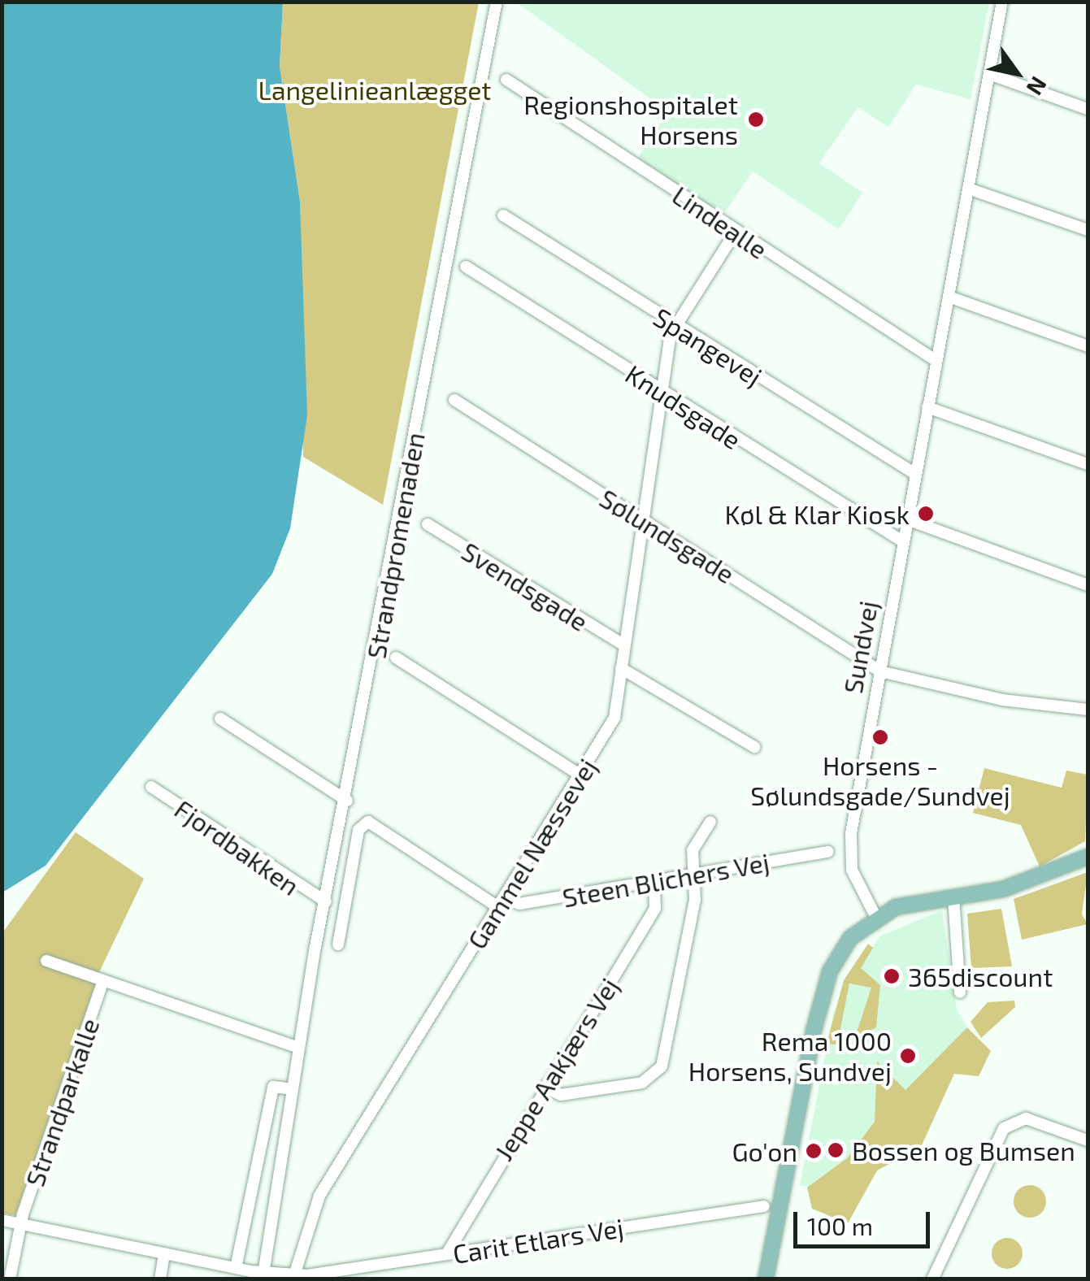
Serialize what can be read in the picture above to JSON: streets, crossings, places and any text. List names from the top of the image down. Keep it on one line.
{"streets":{"street":["Lindealle","Spangevej","Knudsgade","Sølundsgade","Strandpromenaden","Svendsgade","Sundvej","Fjordbakken","Gammel Næssevej","Steen Blichers Vej","Jeppe Aakjærs Vej","Strandparkalle","Carit Etlars Vej"]},"crossings":[["Lindealle","Sundvej"],["Spangevej","Sundvej"],["Spangevej","Gammel Næssevej"],["Knudsgade","Sundvej"],["Knudsgade","Gammel Næssevej"],["Sølundsgade","Sundvej"],["Sølundsgade","Gammel Næssevej"],["Strandpromenaden","Fjordbakken"],["Strandpromenaden","Carit Etlars Vej"],["Svendsgade","Gammel Næssevej"],["Gammel Næssevej","Steen Blichers Vej"],["Gammel Næssevej","Carit Etlars Vej"],["Steen Blichers Vej","Jeppe Aakjærs Vej"],["Jeppe Aakjærs Vej","Carit Etlars Vej"]],"parks":["Langelinieanlægget"],"places":["Regionshospitalet Horsens","Køl & Klar Kiosk","Horsens - Sølundsgade/Sundvej","365discount","Rema 1000 Horsens, Sundvej","Bossen og Bumsen","Go'on"],"scale_bar":"100 m","north":"bottom right"}
